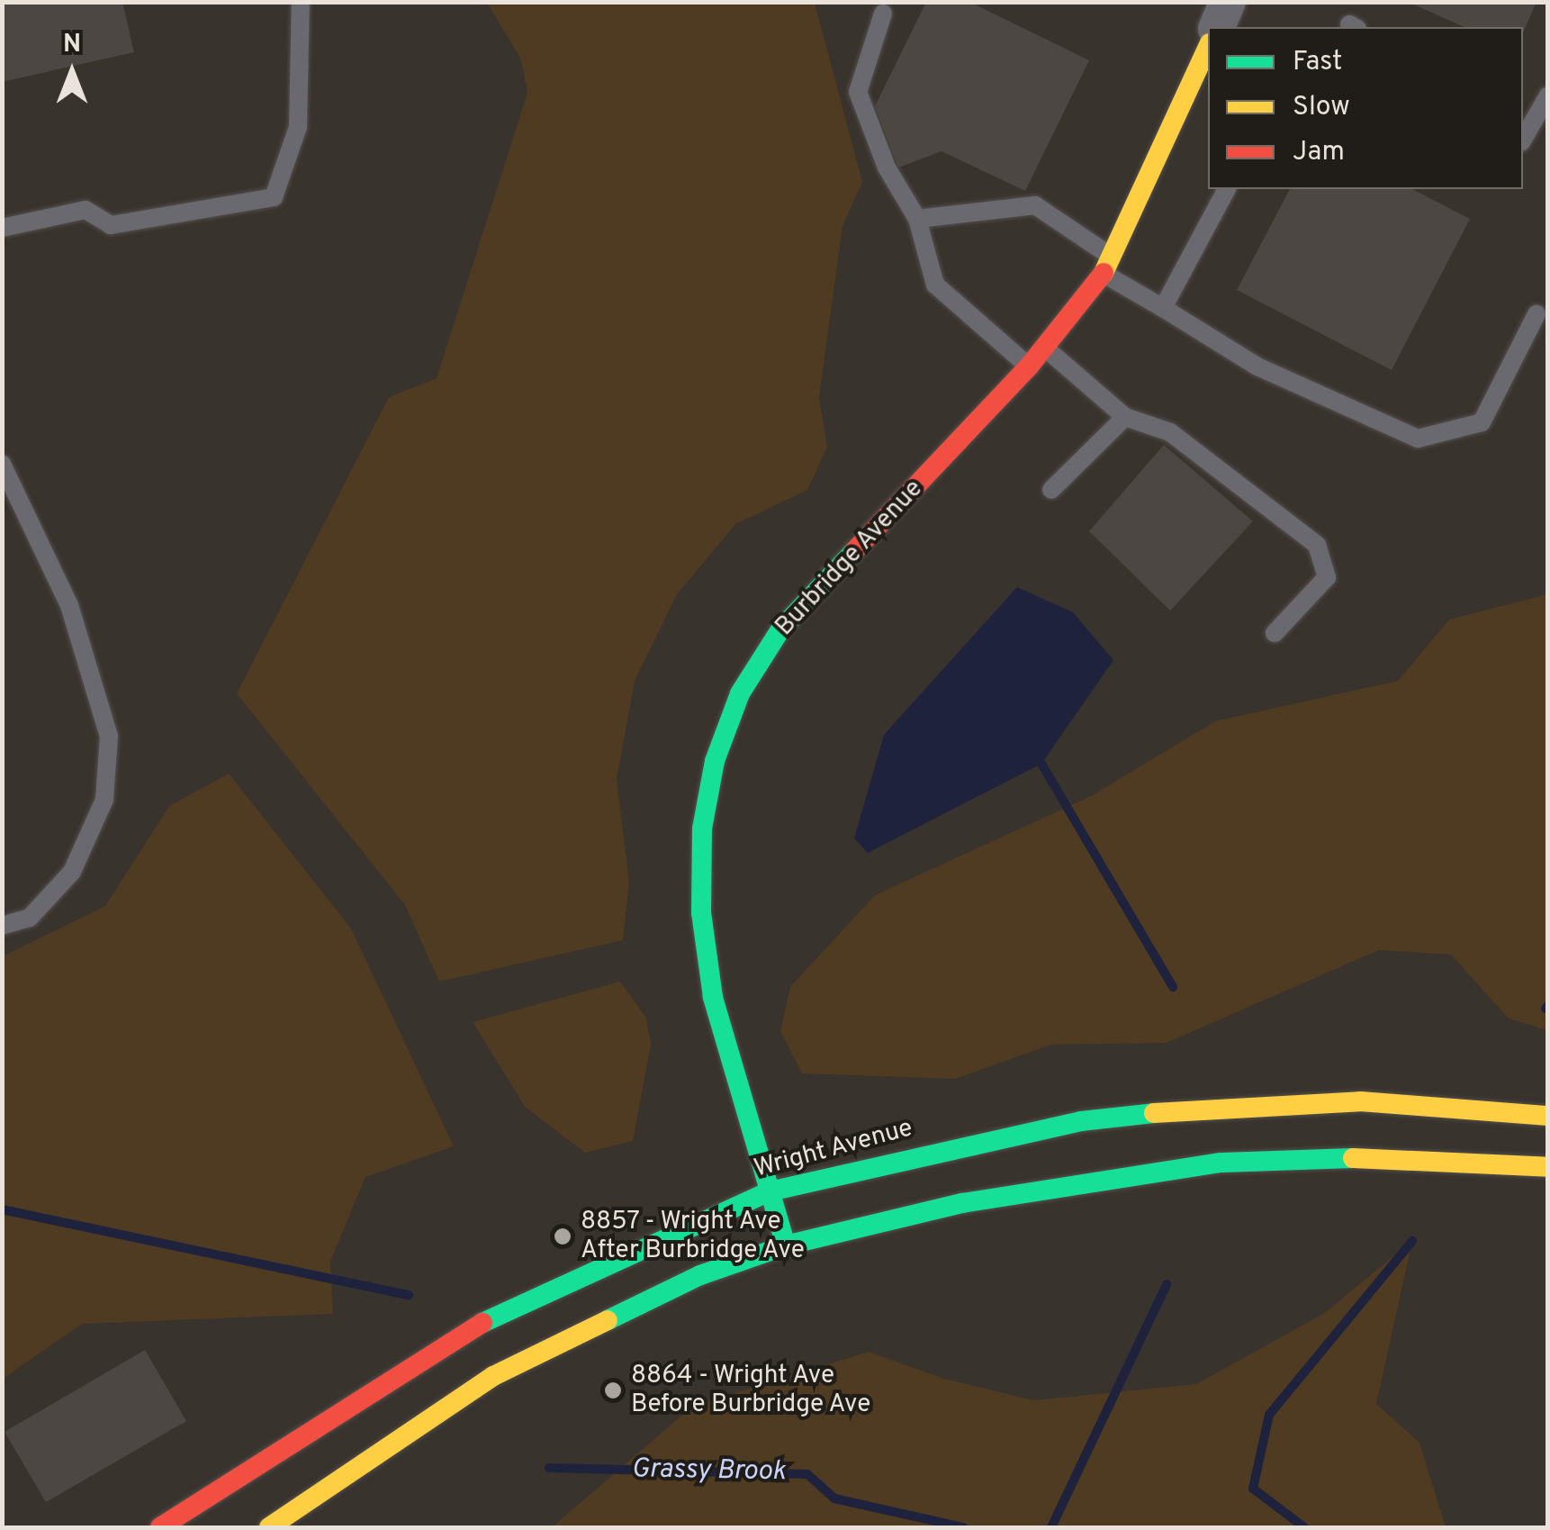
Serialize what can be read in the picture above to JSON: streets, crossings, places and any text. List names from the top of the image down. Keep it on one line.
{"streets":{"main road":["Burbridge Avenue","Wright Avenue"]},"crossings":[["Burbridge Avenue","Wright Avenue"]],"water":["Grassy Brook"],"places":["8857 - Wright Ave After Burbridge Ave","8864 - Wright Ave Before Burbridge Ave"],"legend":["Fast","Slow","Jam"],"north":"top"}
